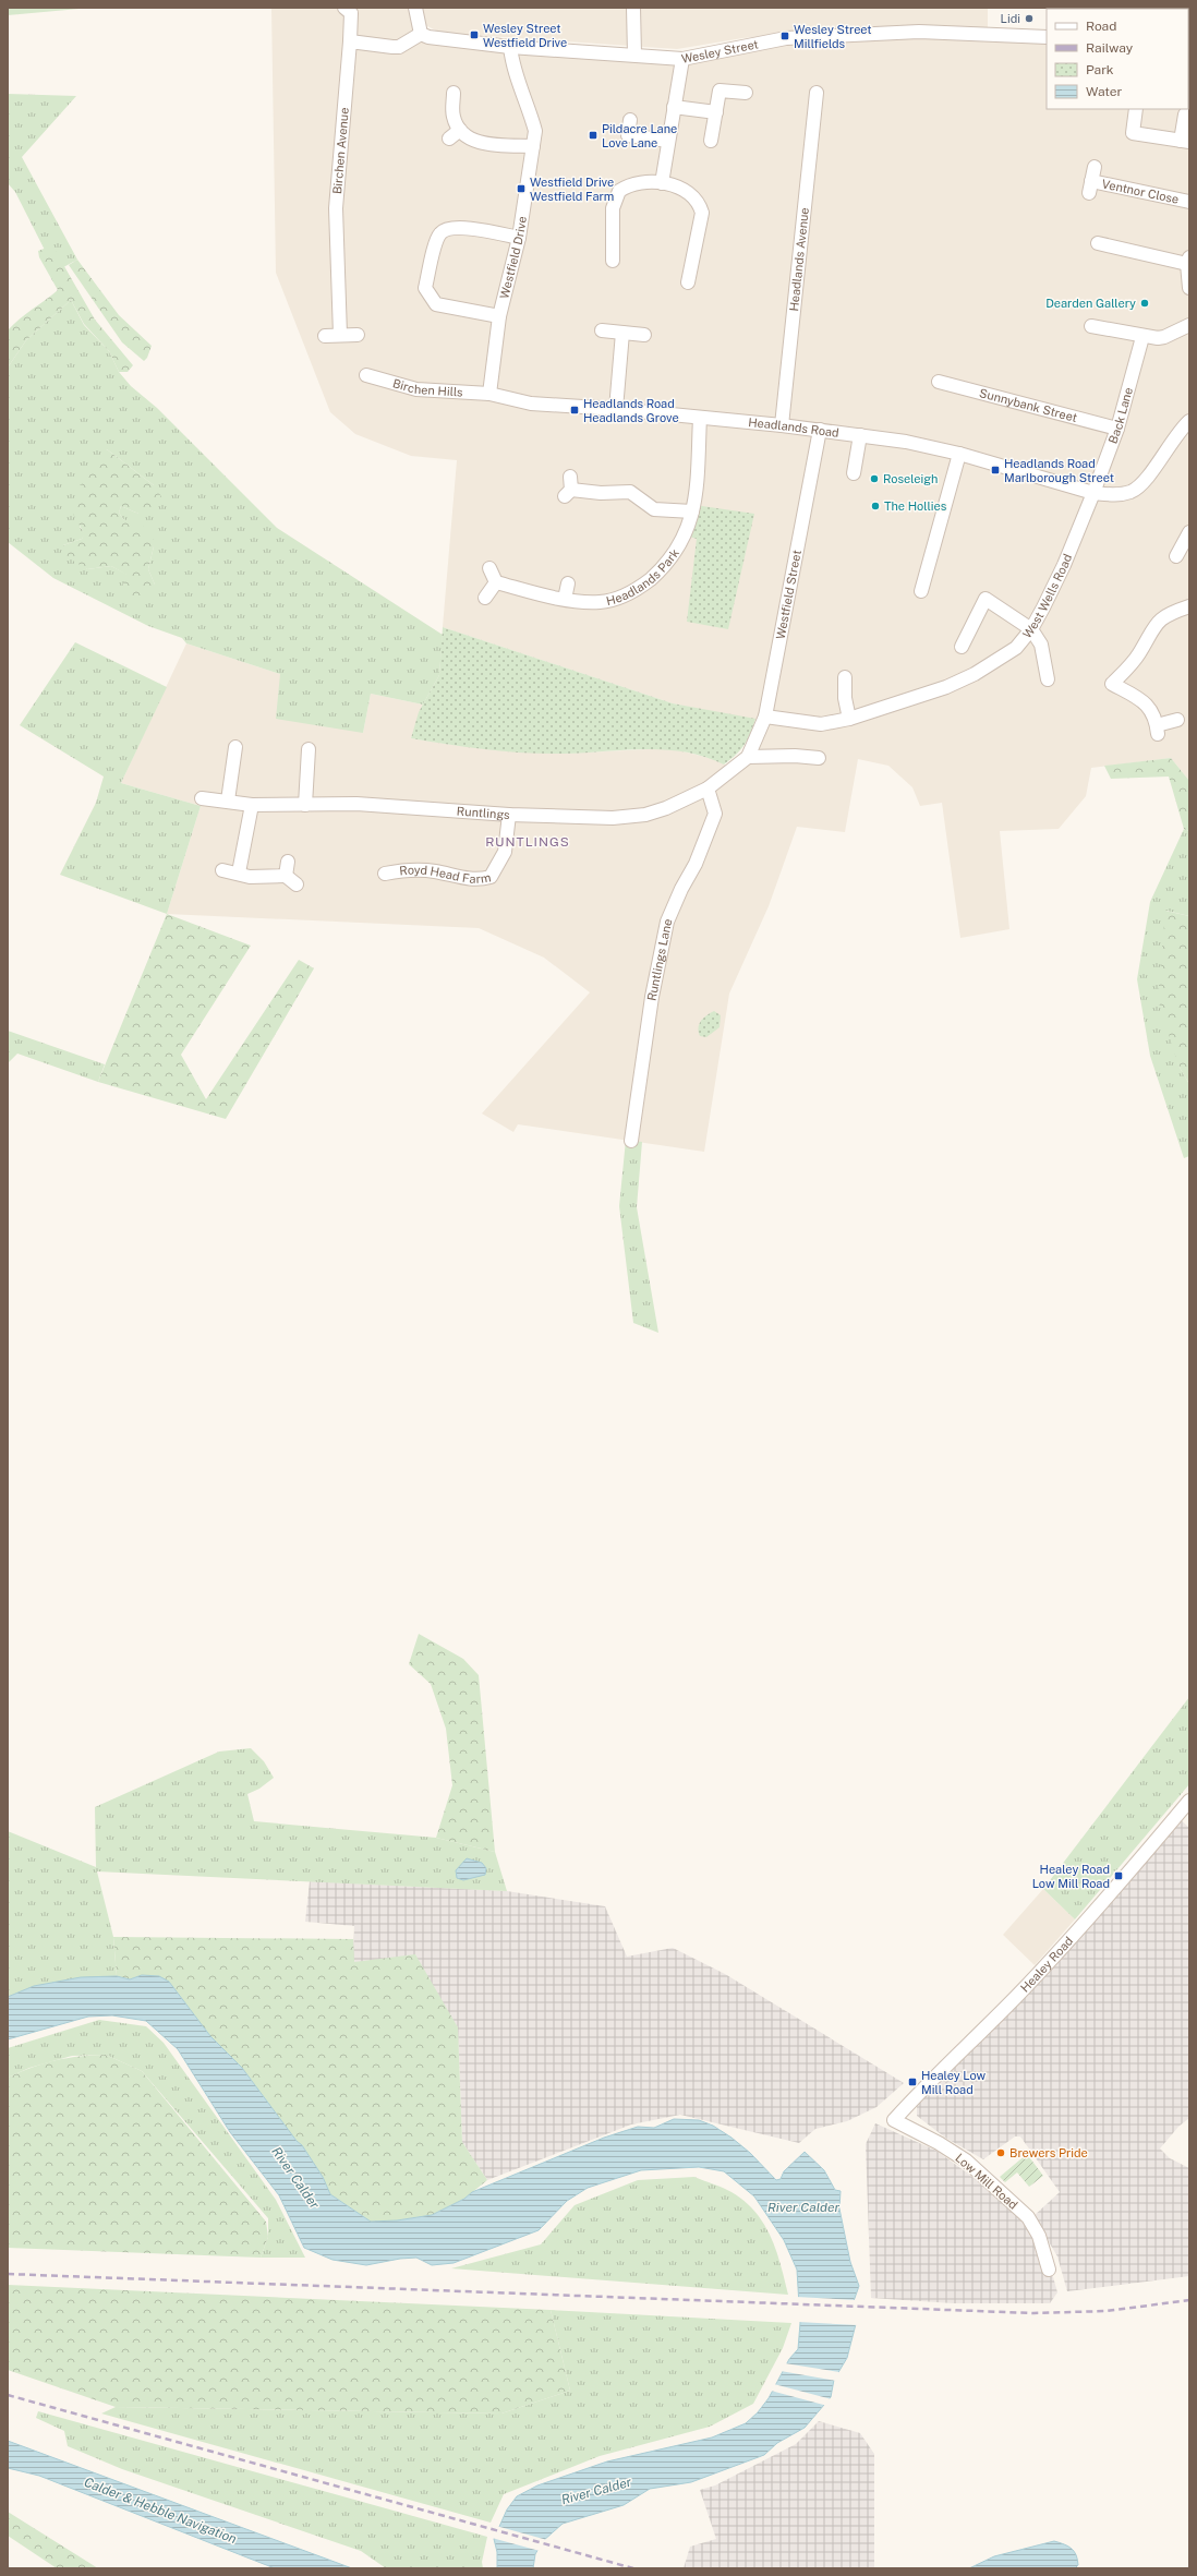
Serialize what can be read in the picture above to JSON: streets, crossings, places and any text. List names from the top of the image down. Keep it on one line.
{"streets":{"street":["Wesley Street","Birchen Avenue","Ventnor Close","Westfield Drive","Headlands Avenue","Birchen Hills","Sunnybank Street","Back Lane","Headlands Road","Headlands Park","Westfield Street","West Wells Road","Runtlings","Royd Head Farm","Runtlings Lane","Healey Road","Low Mill Road"]},"crossings":[["Wesley Street","Westfield Drive"],["Westfield Drive","Birchen Hills"],["Westfield Drive","Headlands Road"],["Headlands Avenue","Headlands Road"],["Birchen Hills","Headlands Road"],["Sunnybank Street","Back Lane"],["Back Lane","Headlands Road"],["Back Lane","West Wells Road"],["Headlands Road","Headlands Park"],["Headlands Road","Westfield Street"],["Headlands Road","West Wells Road"],["Westfield Street","West Wells Road"],["Westfield Street","Runtlings"],["Runtlings","Royd Head Farm"],["Runtlings","Runtlings Lane"],["Healey Road","Low Mill Road"]],"districts":["RUNTLINGS"],"water":["River Calder","Calder & Hebble Navigation"],"places":{"other":["Lidi","Dearden Gallery","Roseleigh","The Hollies","Brewers Pride"],"transit":["Wesley Street Westfield Drive","Wesley Street Millfields","Pildacre Lane Love Lane","Westfield Drive Westfield Farm","Headlands Road Headlands Grove","Headlands Road Marlborough Street","Healey Road Low Mill Road","Healey Low Mill Road"]},"legend":["Road","Railway","Park","Water"]}
